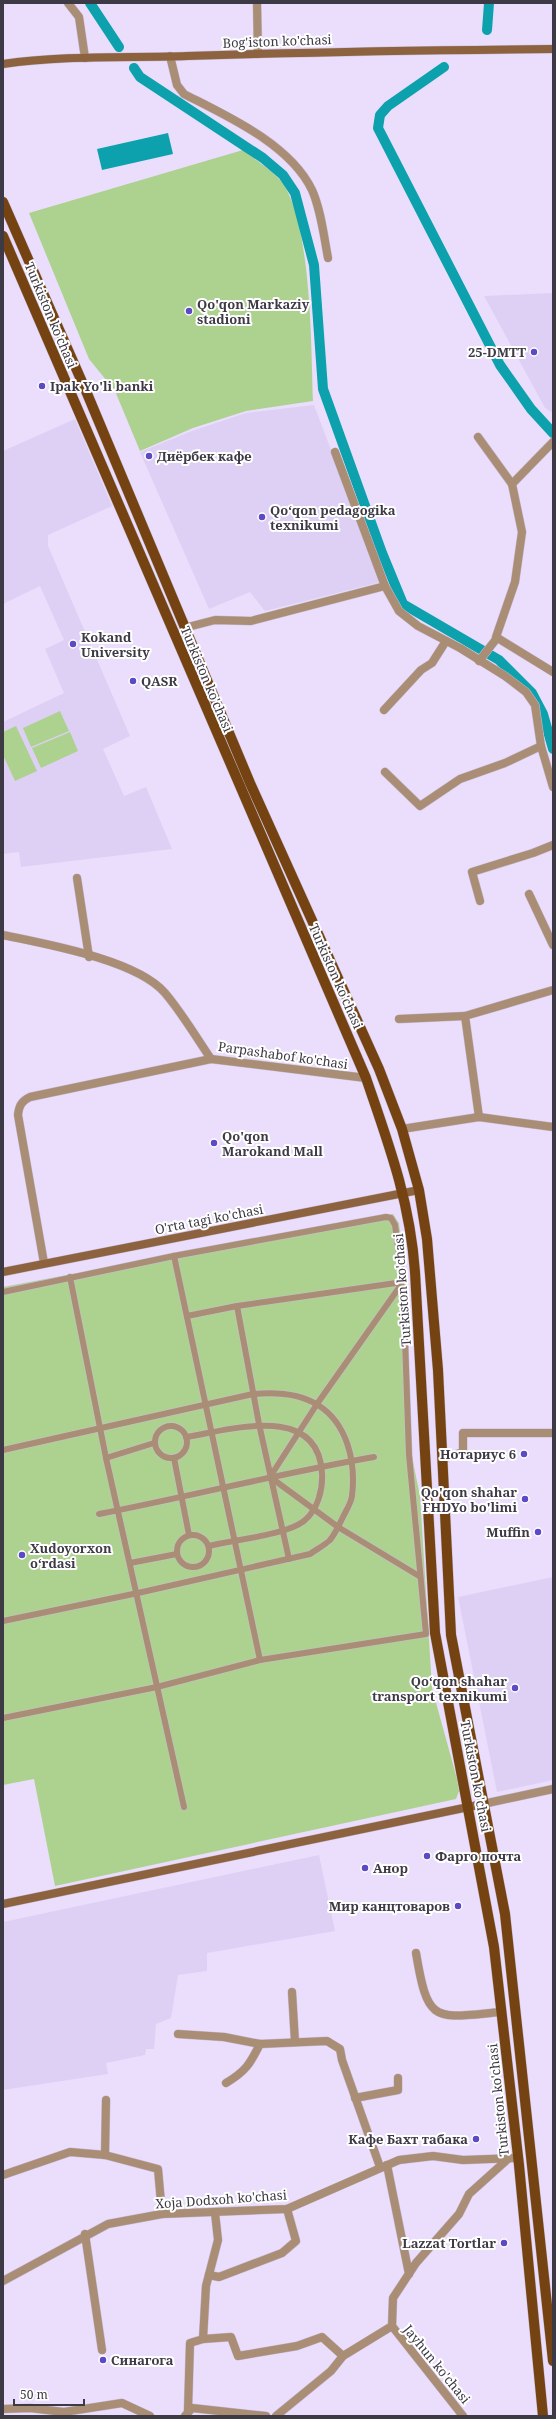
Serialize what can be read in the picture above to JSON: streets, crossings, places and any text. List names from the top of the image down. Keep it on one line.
{"streets":{"main road":["Bog'iston ko'chasi","Turkiston ko'chasi","O'rta tagi ko'chasi"],"street":["Parpashabof ko'chasi","Xoja Dodxoh ko'chasi","Jayhun ko'chasi"]},"crossings":[["Turkiston ko'chasi","Parpashabof ko'chasi"],["Turkiston ko'chasi","O'rta tagi ko'chasi"],["Turkiston ko'chasi","Xoja Dodxoh ko'chasi"]],"places":["Qo'qon Markaziy stadioni","25-DMTT","Ipak Yo'li banki","Диёрбек кафе","Qo‘qon pedagogika texnikumi","Kokand University","QASR","Qo'qon Marokand Mall","Нотариус 6","Qo'qon shahar FHDYo bo'limi","Muffin","Xudoyorxon oʻrdasi","Qoʻqon shahar transport texnikumi","Фарго почта","Анор","Мир канцтоваров","Кафе Бахт табака","Lazzat Tortlar","Синагога"],"scale_bar":"50 m"}
